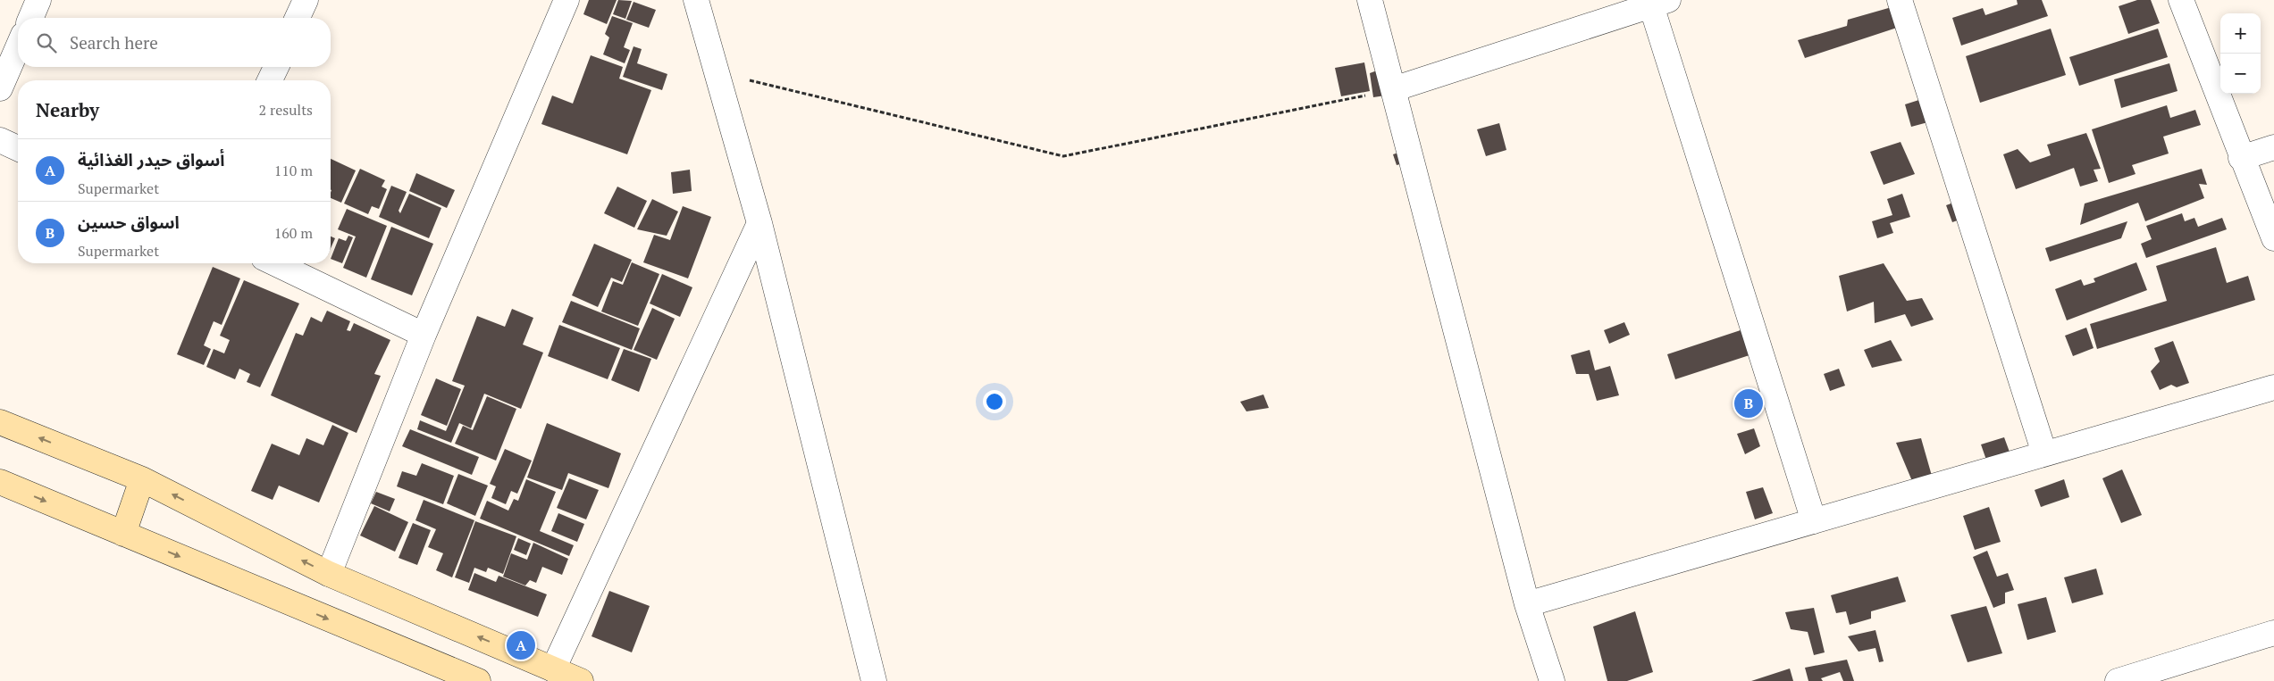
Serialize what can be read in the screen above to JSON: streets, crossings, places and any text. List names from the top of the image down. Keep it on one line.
{"page":{"map_buttons":["+","−"],"search":"Search here","heading":["Nearby","2 results"],"list":[{"mark":"A","name":"أسواق حيدر الغذائية","note":"Supermarket","value":"110 m"},{"mark":"B","name":"اسواق حسين","note":"Supermarket","value":"160 m"}],"pins":["B","A"]}}
